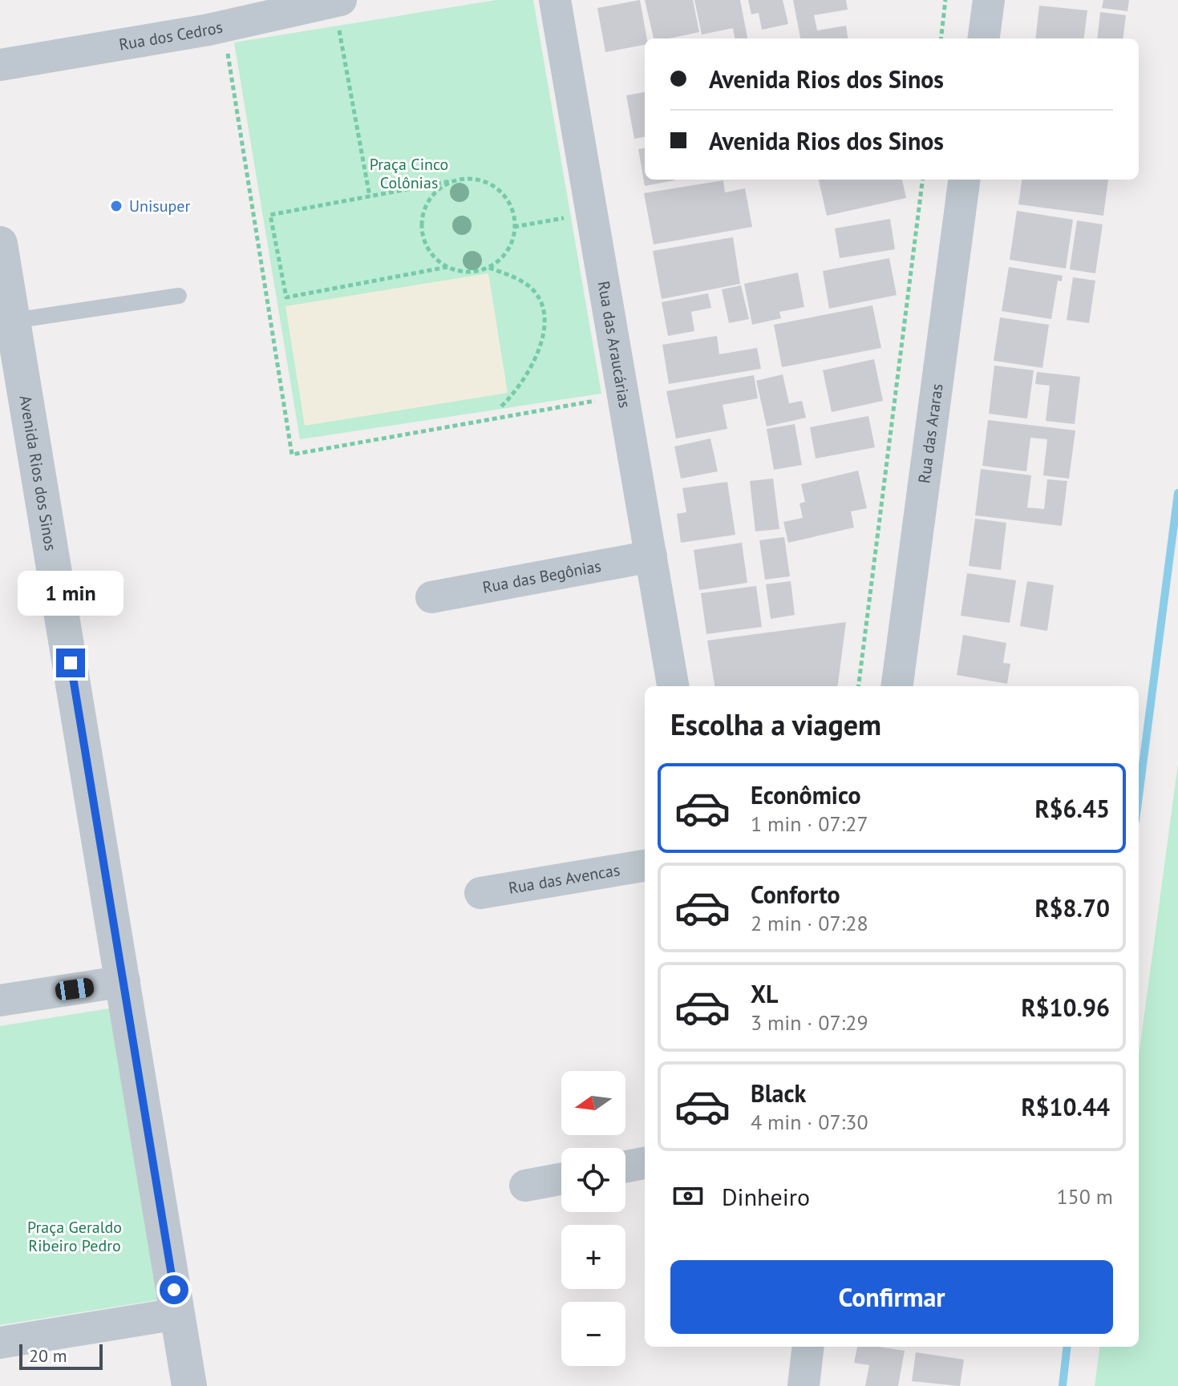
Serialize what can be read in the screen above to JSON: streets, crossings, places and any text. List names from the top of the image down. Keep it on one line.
{"streets":{"street":["Rua dos Cedros","Rua das Araucárias","Rua das Araras","Avenida Rios dos Sinos","Rua das Begônias","Rua das Avencas"]},"crossings":[["Rua das Araucárias","Rua das Begônias"]],"parks":["Praça Cinco Colônias","Praça Geraldo Ribeiro Pedro"],"places":["Unisuper"],"scale_bar":"20 m","north":"left","page":{"banner":["Avenida Rios dos Sinos","Avenida Rios dos Sinos"],"bubble":"1 min","heading":"Escolha a viagem","list":[{"name":"Econômico","note":"1 min · 07:27","value":"R$6.45"},{"name":"Conforto","note":"2 min · 07:28","value":"R$8.70"},{"name":"XL","note":"3 min · 07:29","value":"R$10.96"},{"name":"Black","note":"4 min · 07:30","value":"R$10.44"}],"map_buttons":["+","−"],"pay":["Dinheiro","150 m"],"buttons":"Confirmar","scale":"20 m"}}
